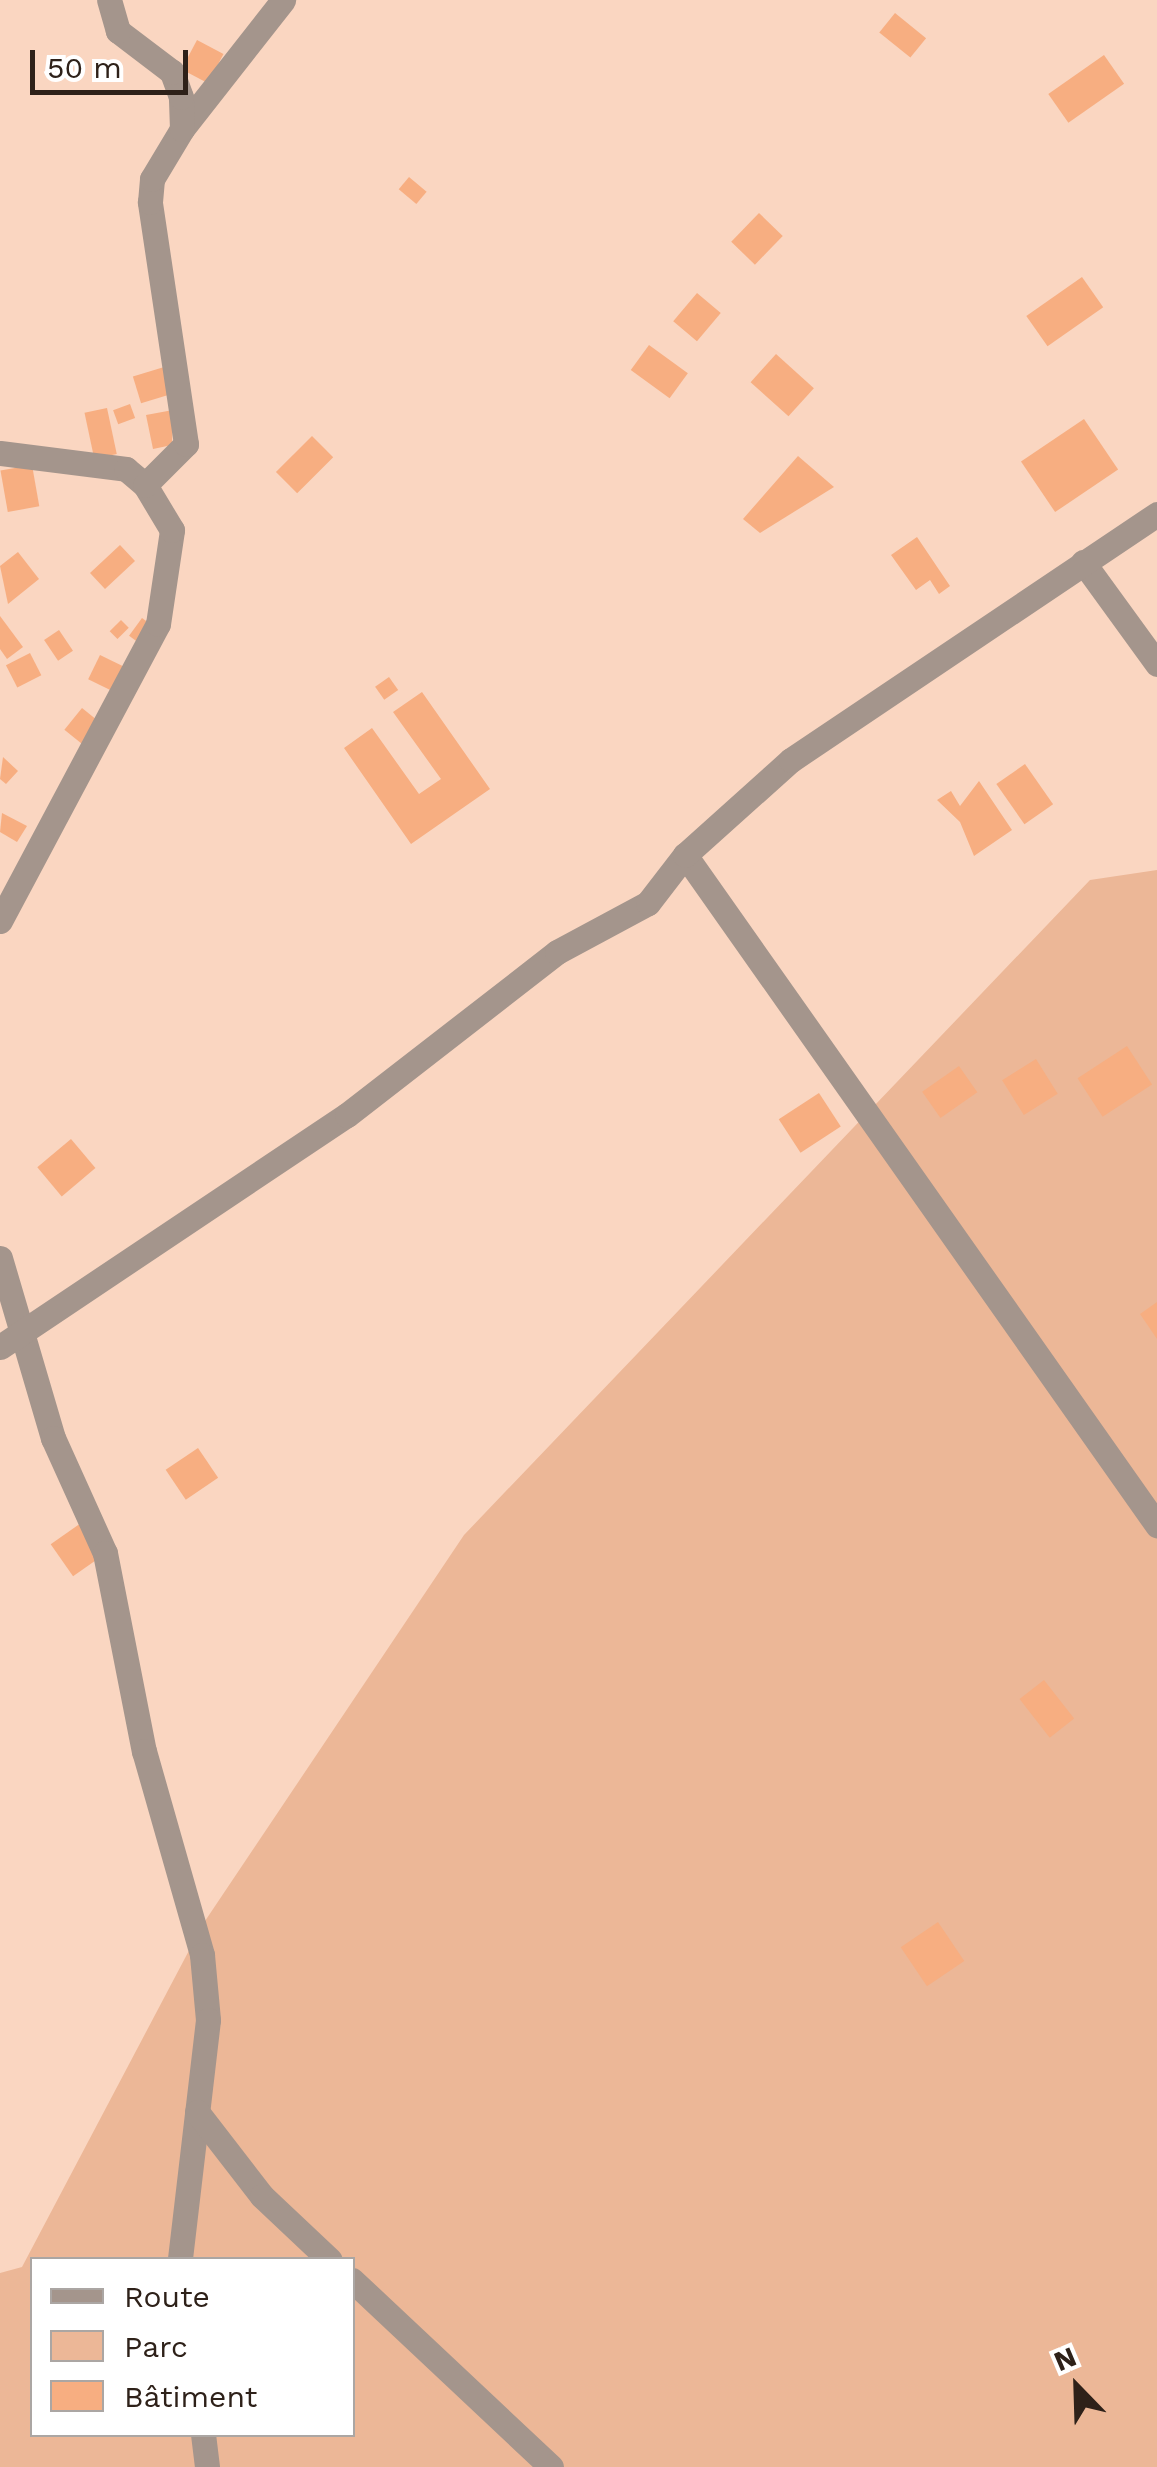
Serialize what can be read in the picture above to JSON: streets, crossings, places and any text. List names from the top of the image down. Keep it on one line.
{"legend":["Route","Parc","Bâtiment"],"scale_bar":"50 m","north":"top left"}
